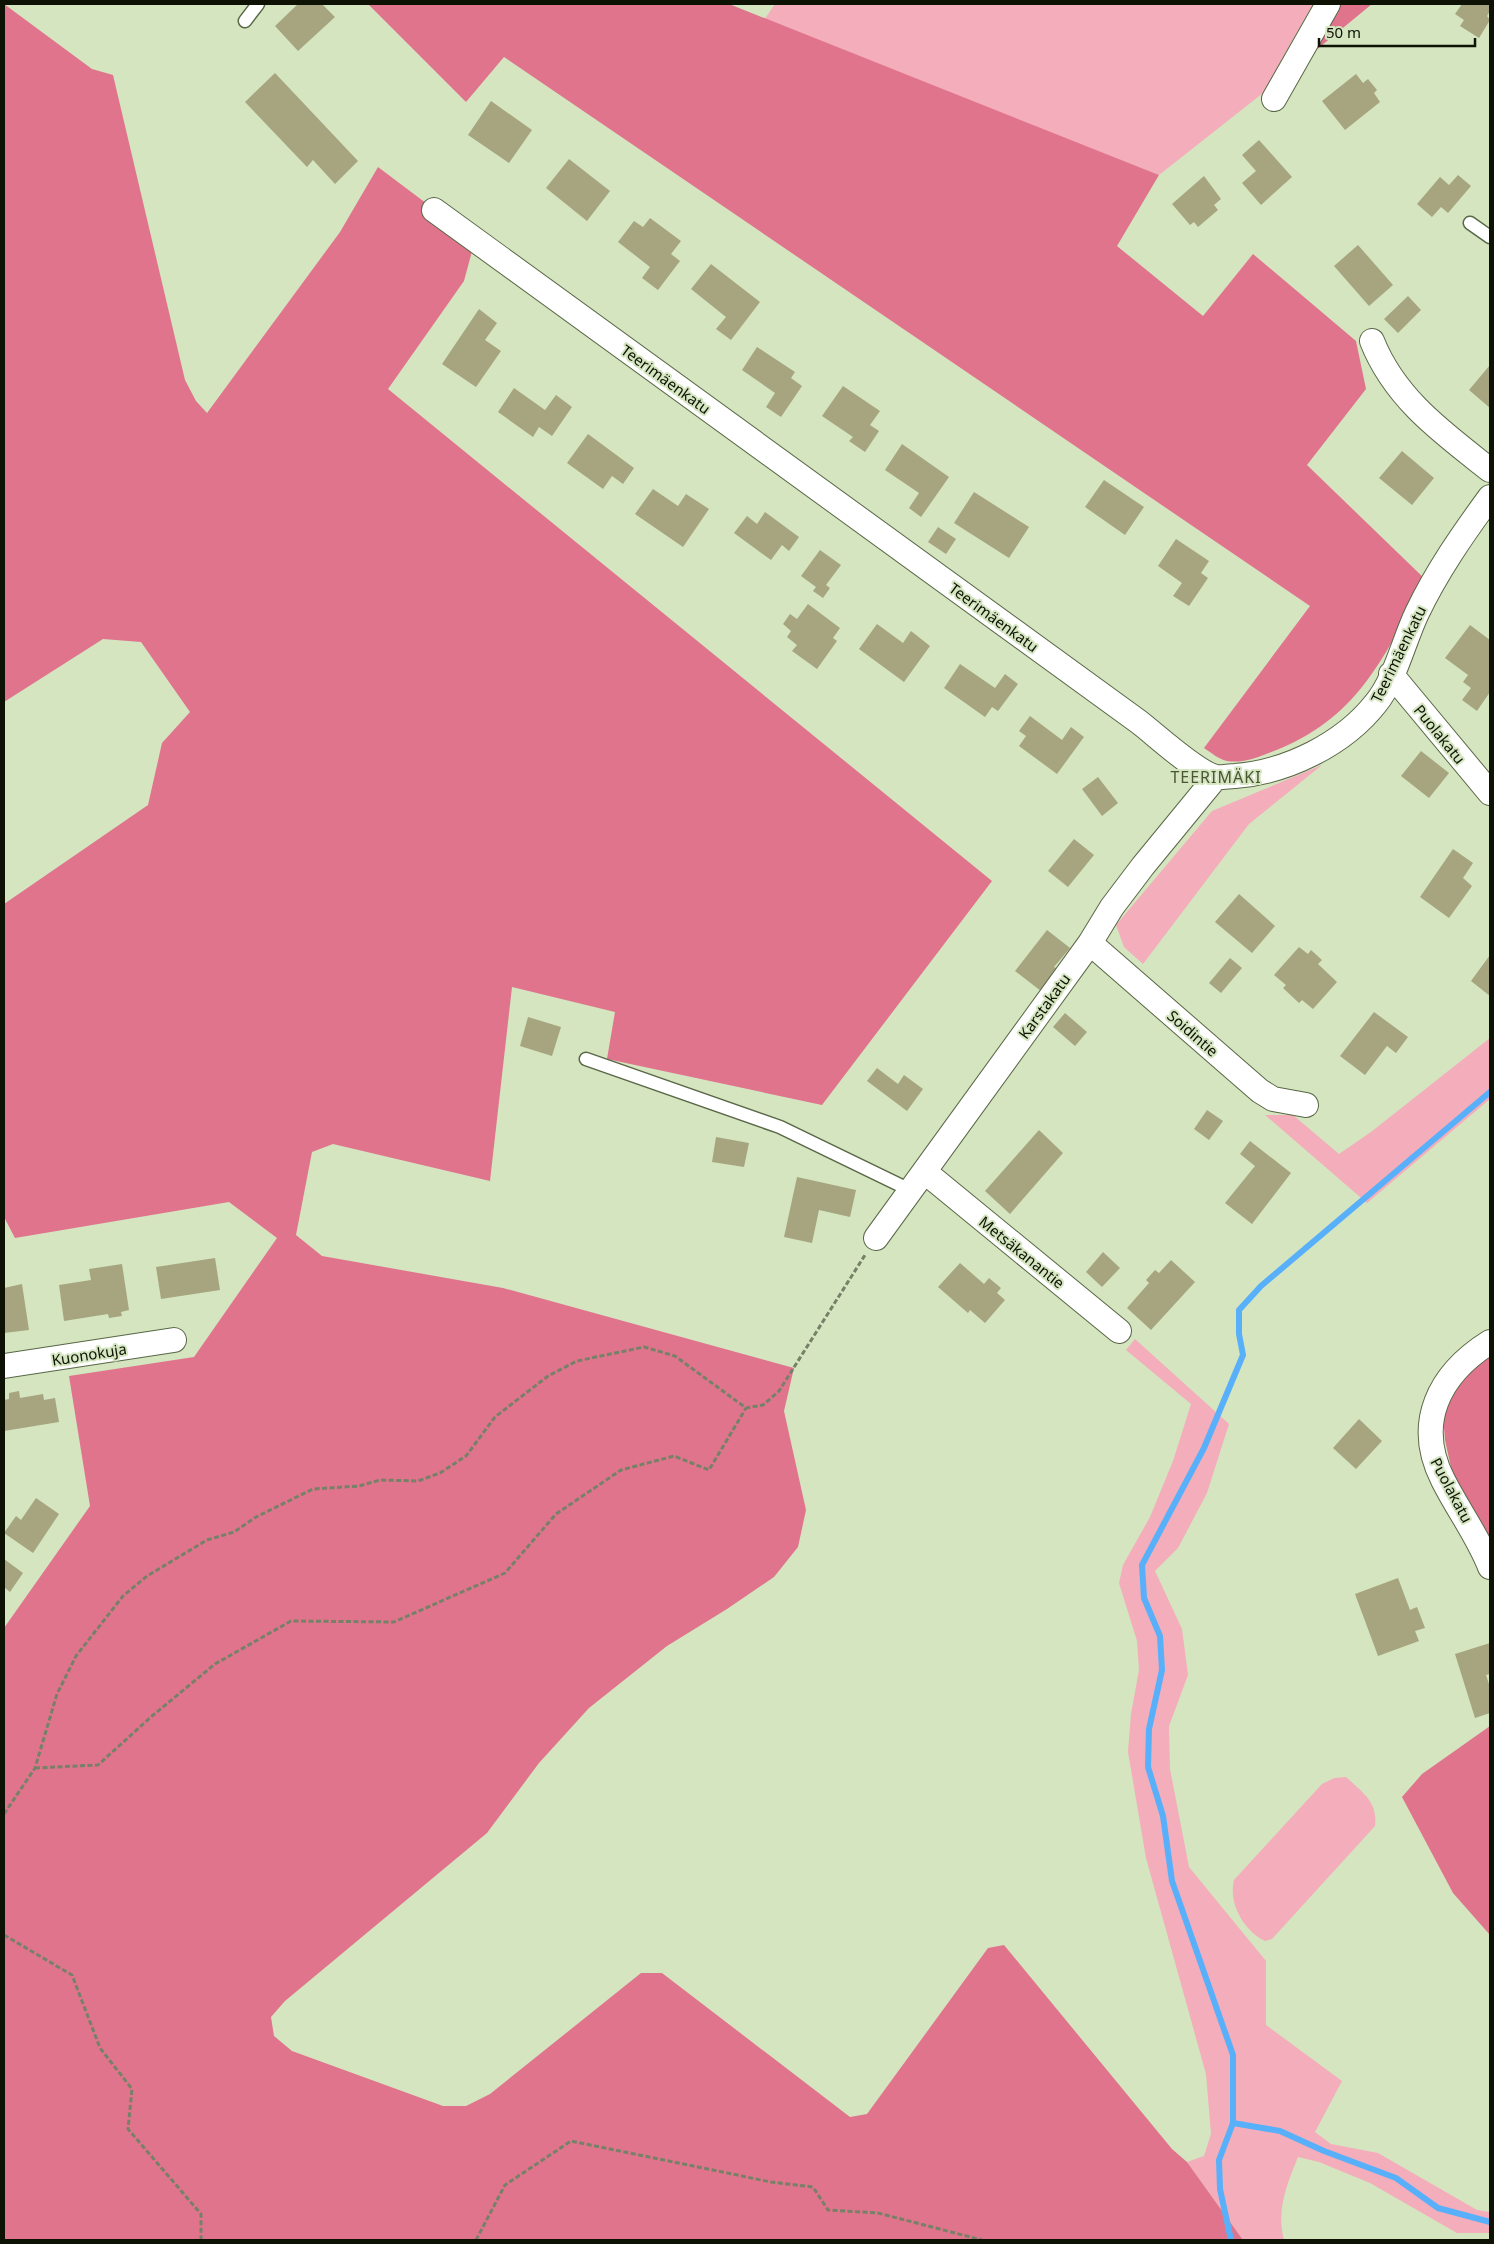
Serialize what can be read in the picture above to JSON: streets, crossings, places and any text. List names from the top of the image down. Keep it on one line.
{"streets":{"street":["Teerimäenkatu","Puolakatu","Karstakatu","Soidintie","Metsäkanantie","Kuonokuja"]},"crossings":[["Teerimäenkatu","Puolakatu"],["Teerimäenkatu","Karstakatu"],["Karstakatu","Soidintie"],["Karstakatu","Metsäkanantie"]],"districts":["TEERIMÄKI"],"scale_bar":"50 m"}
